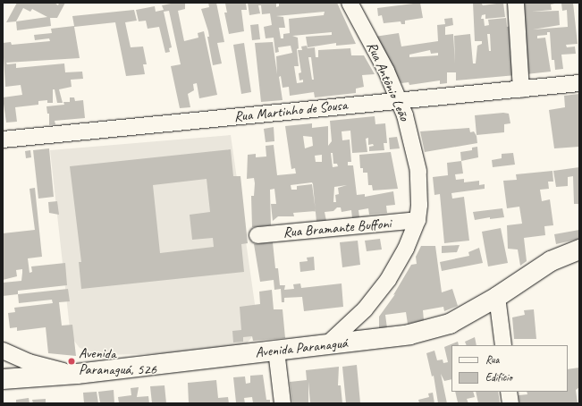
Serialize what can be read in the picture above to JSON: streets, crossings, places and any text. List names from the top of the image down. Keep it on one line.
{"streets":{"main road":["Avenida Paranaguá"],"street":["Rua Antônio Leão","Rua Martinho de Sousa","Rua Bramante Buffoni"]},"crossings":[["Rua Antônio Leão","Rua Martinho de Sousa"],["Rua Antônio Leão","Rua Bramante Buffoni"],["Rua Antônio Leão","Avenida Paranaguá"]],"places":["Avenida Paranaguá, 526"],"legend":["Rua","Edifício"]}
